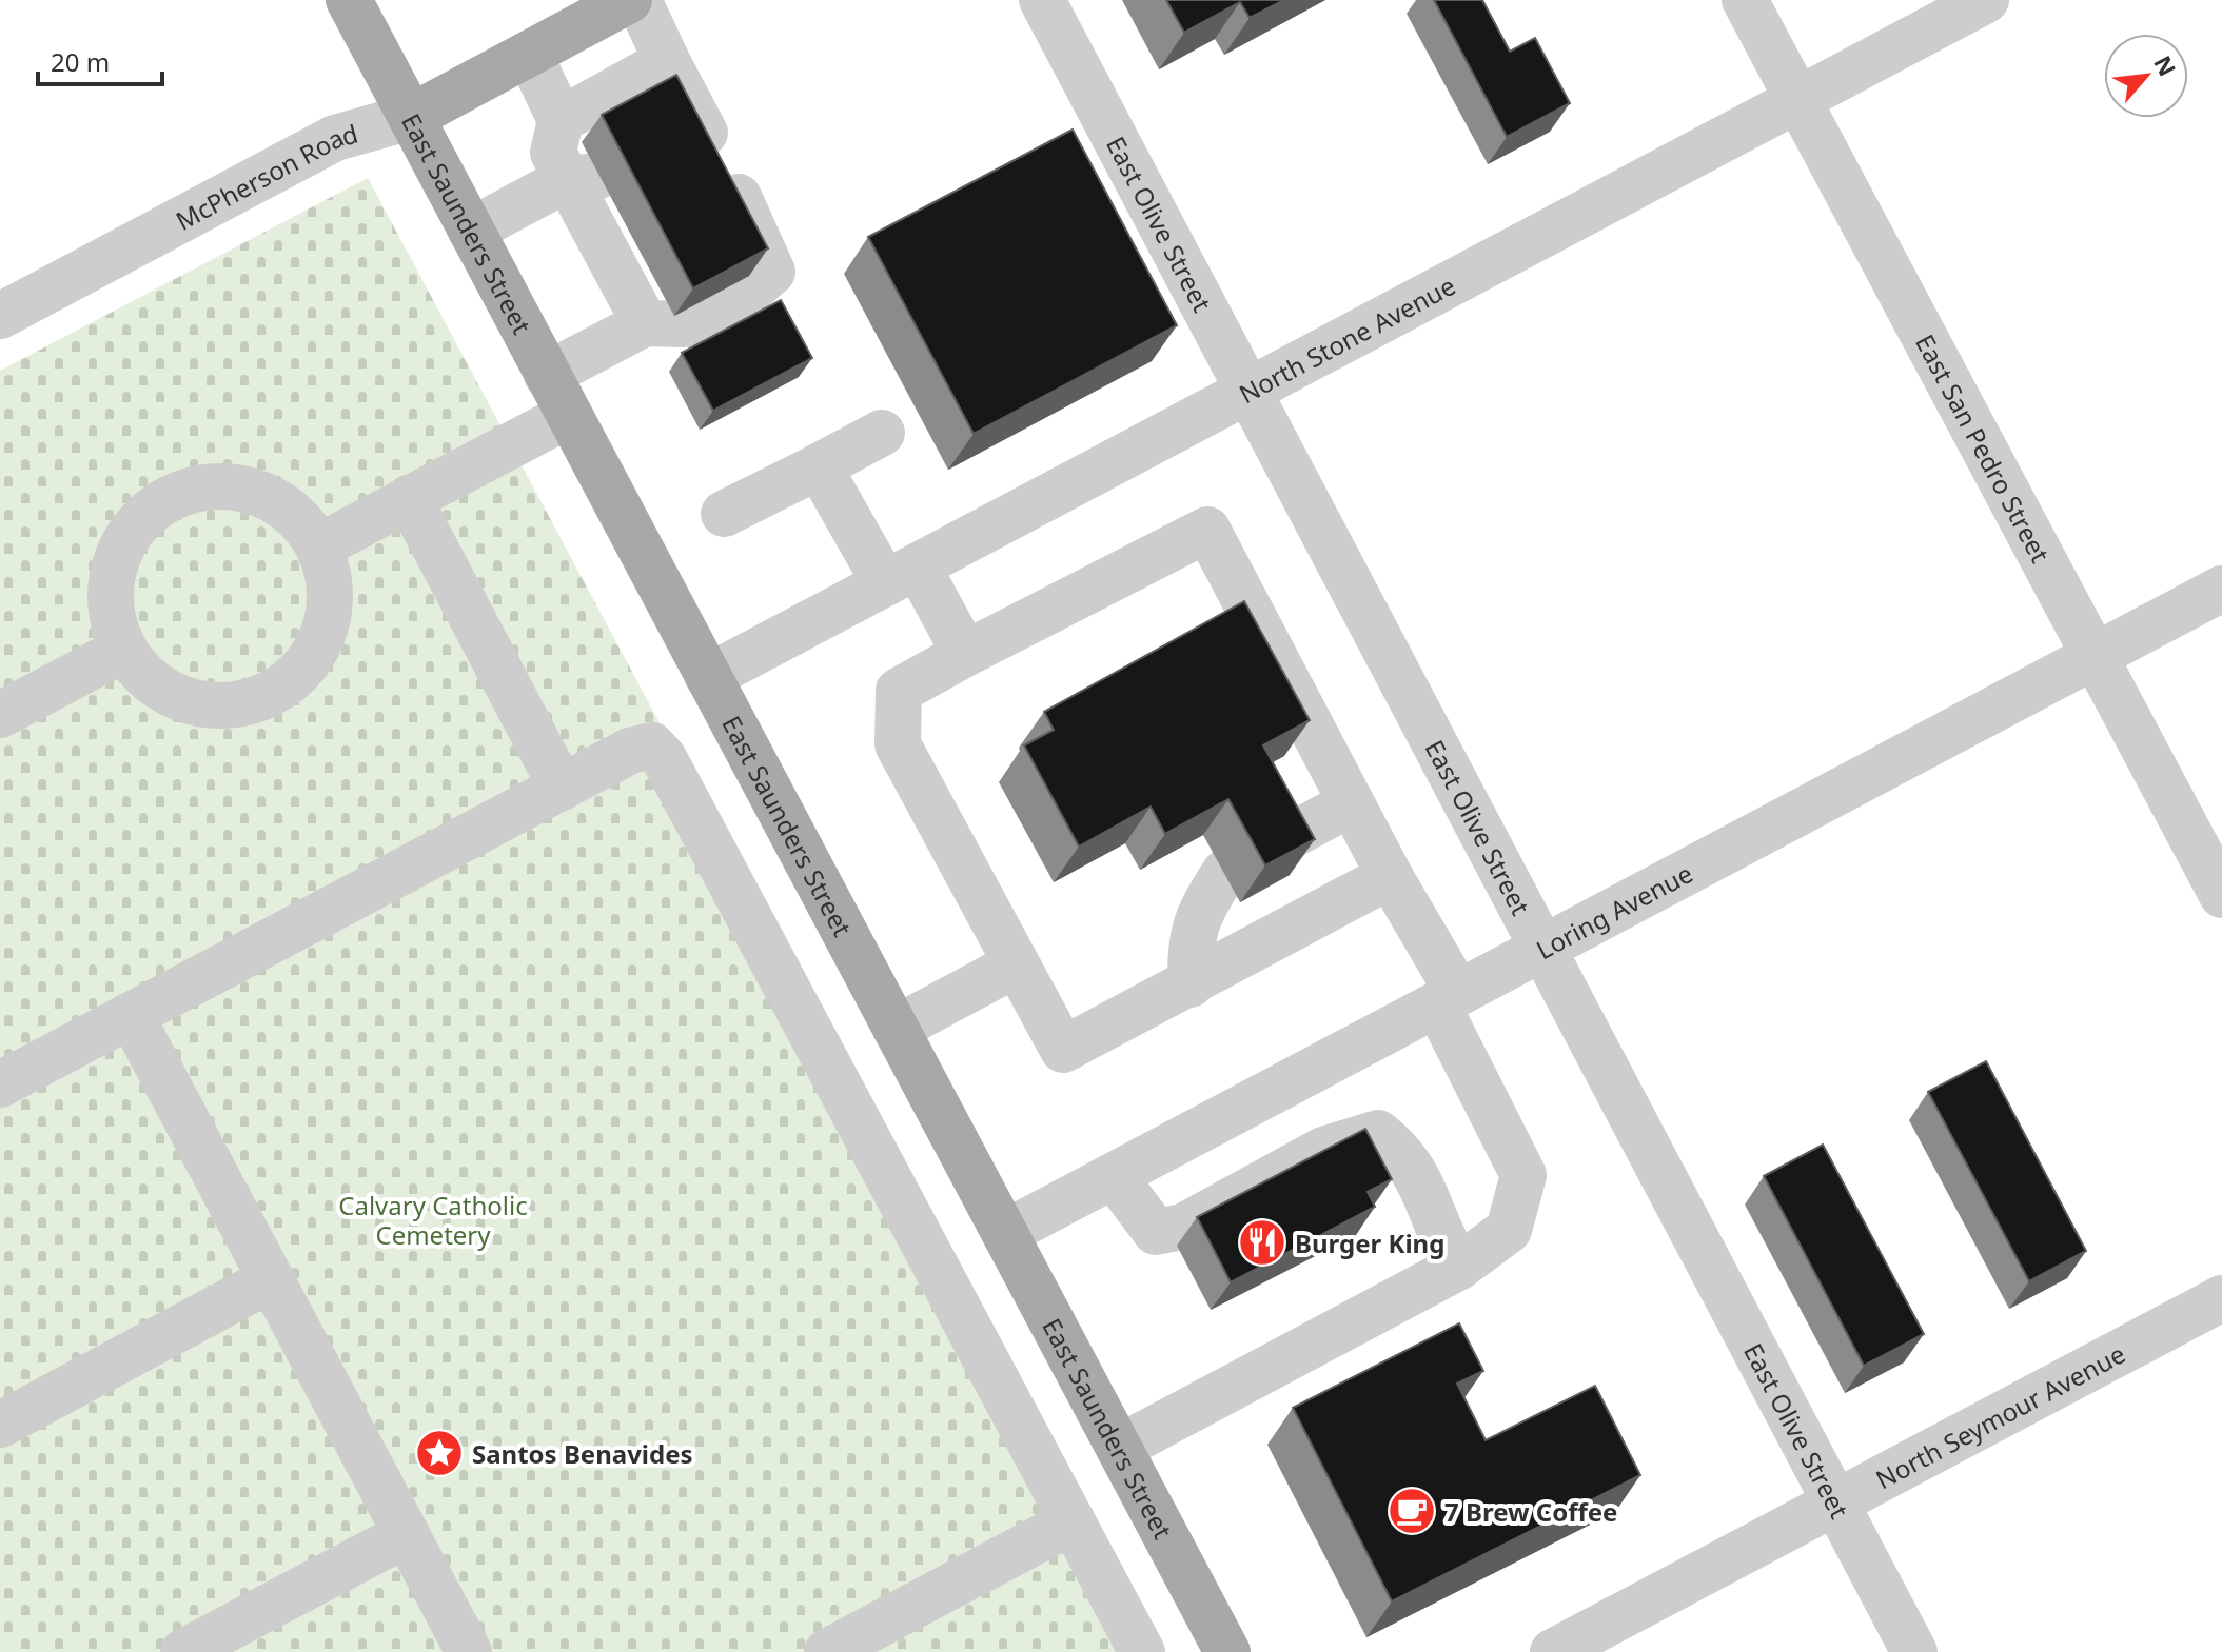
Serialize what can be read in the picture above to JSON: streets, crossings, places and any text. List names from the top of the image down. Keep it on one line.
{"streets":{"main road":["McPherson Road","East Saunders Street"],"street":["East Olive Street","North Stone Avenue","East San Pedro Street","Loring Avenue","North Seymour Avenue"]},"crossings":[["McPherson Road","East Saunders Street"],["East Olive Street","North Stone Avenue"],["East Olive Street","Loring Avenue"],["East Olive Street","North Seymour Avenue"],["East Saunders Street","North Stone Avenue"],["East Saunders Street","Loring Avenue"],["North Stone Avenue","East San Pedro Street"],["East San Pedro Street","Loring Avenue"]],"parks":["Calvary Catholic Cemetery"],"places":{"restaurant":["Burger King"],"place":["Santos Benavides"],"cafe":["7 Brew Coffee"]},"scale_bar":"20 m","north":"top right"}
